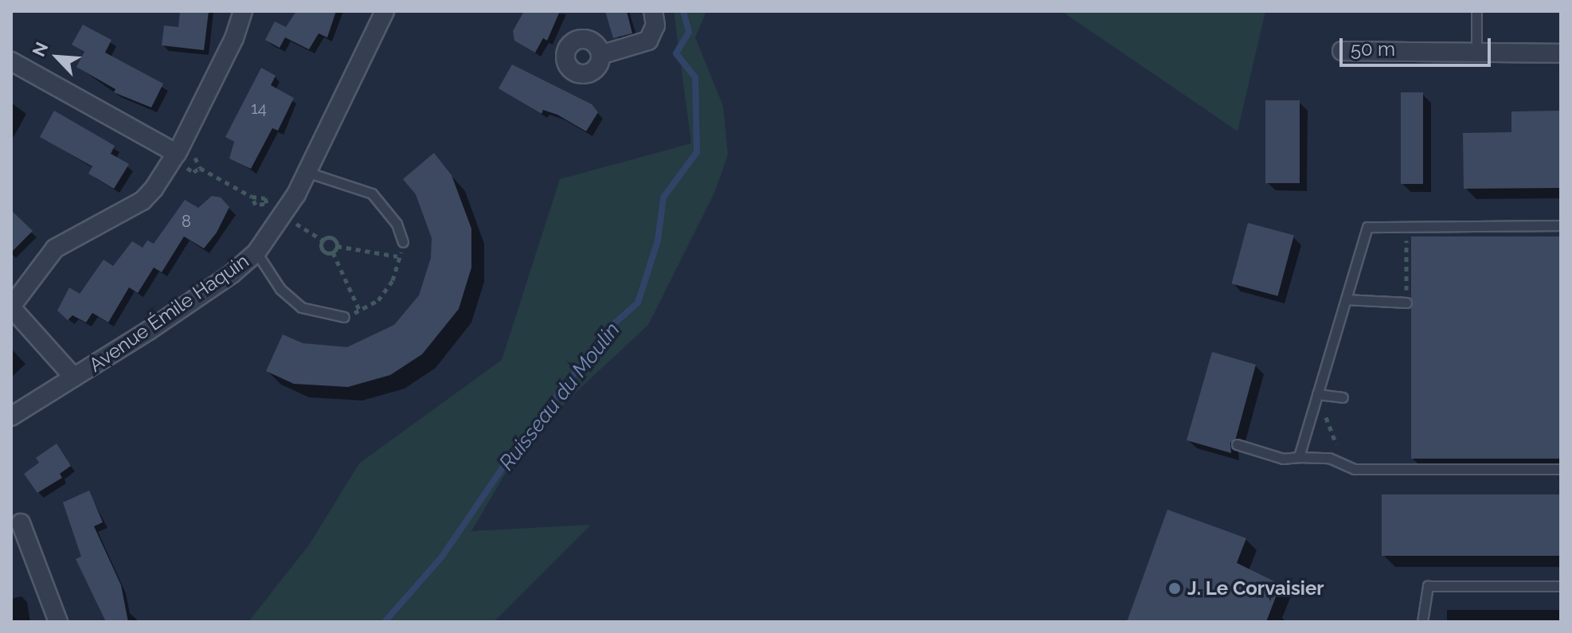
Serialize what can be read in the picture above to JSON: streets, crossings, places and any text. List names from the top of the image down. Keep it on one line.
{"streets":{"street":["Avenue Émile Haquin"]},"water":["Ruisseau du Moulin"],"places":["J. Le Corvaisier"],"house_numbers":["14","8"],"scale_bar":"50 m","north":"top left"}
